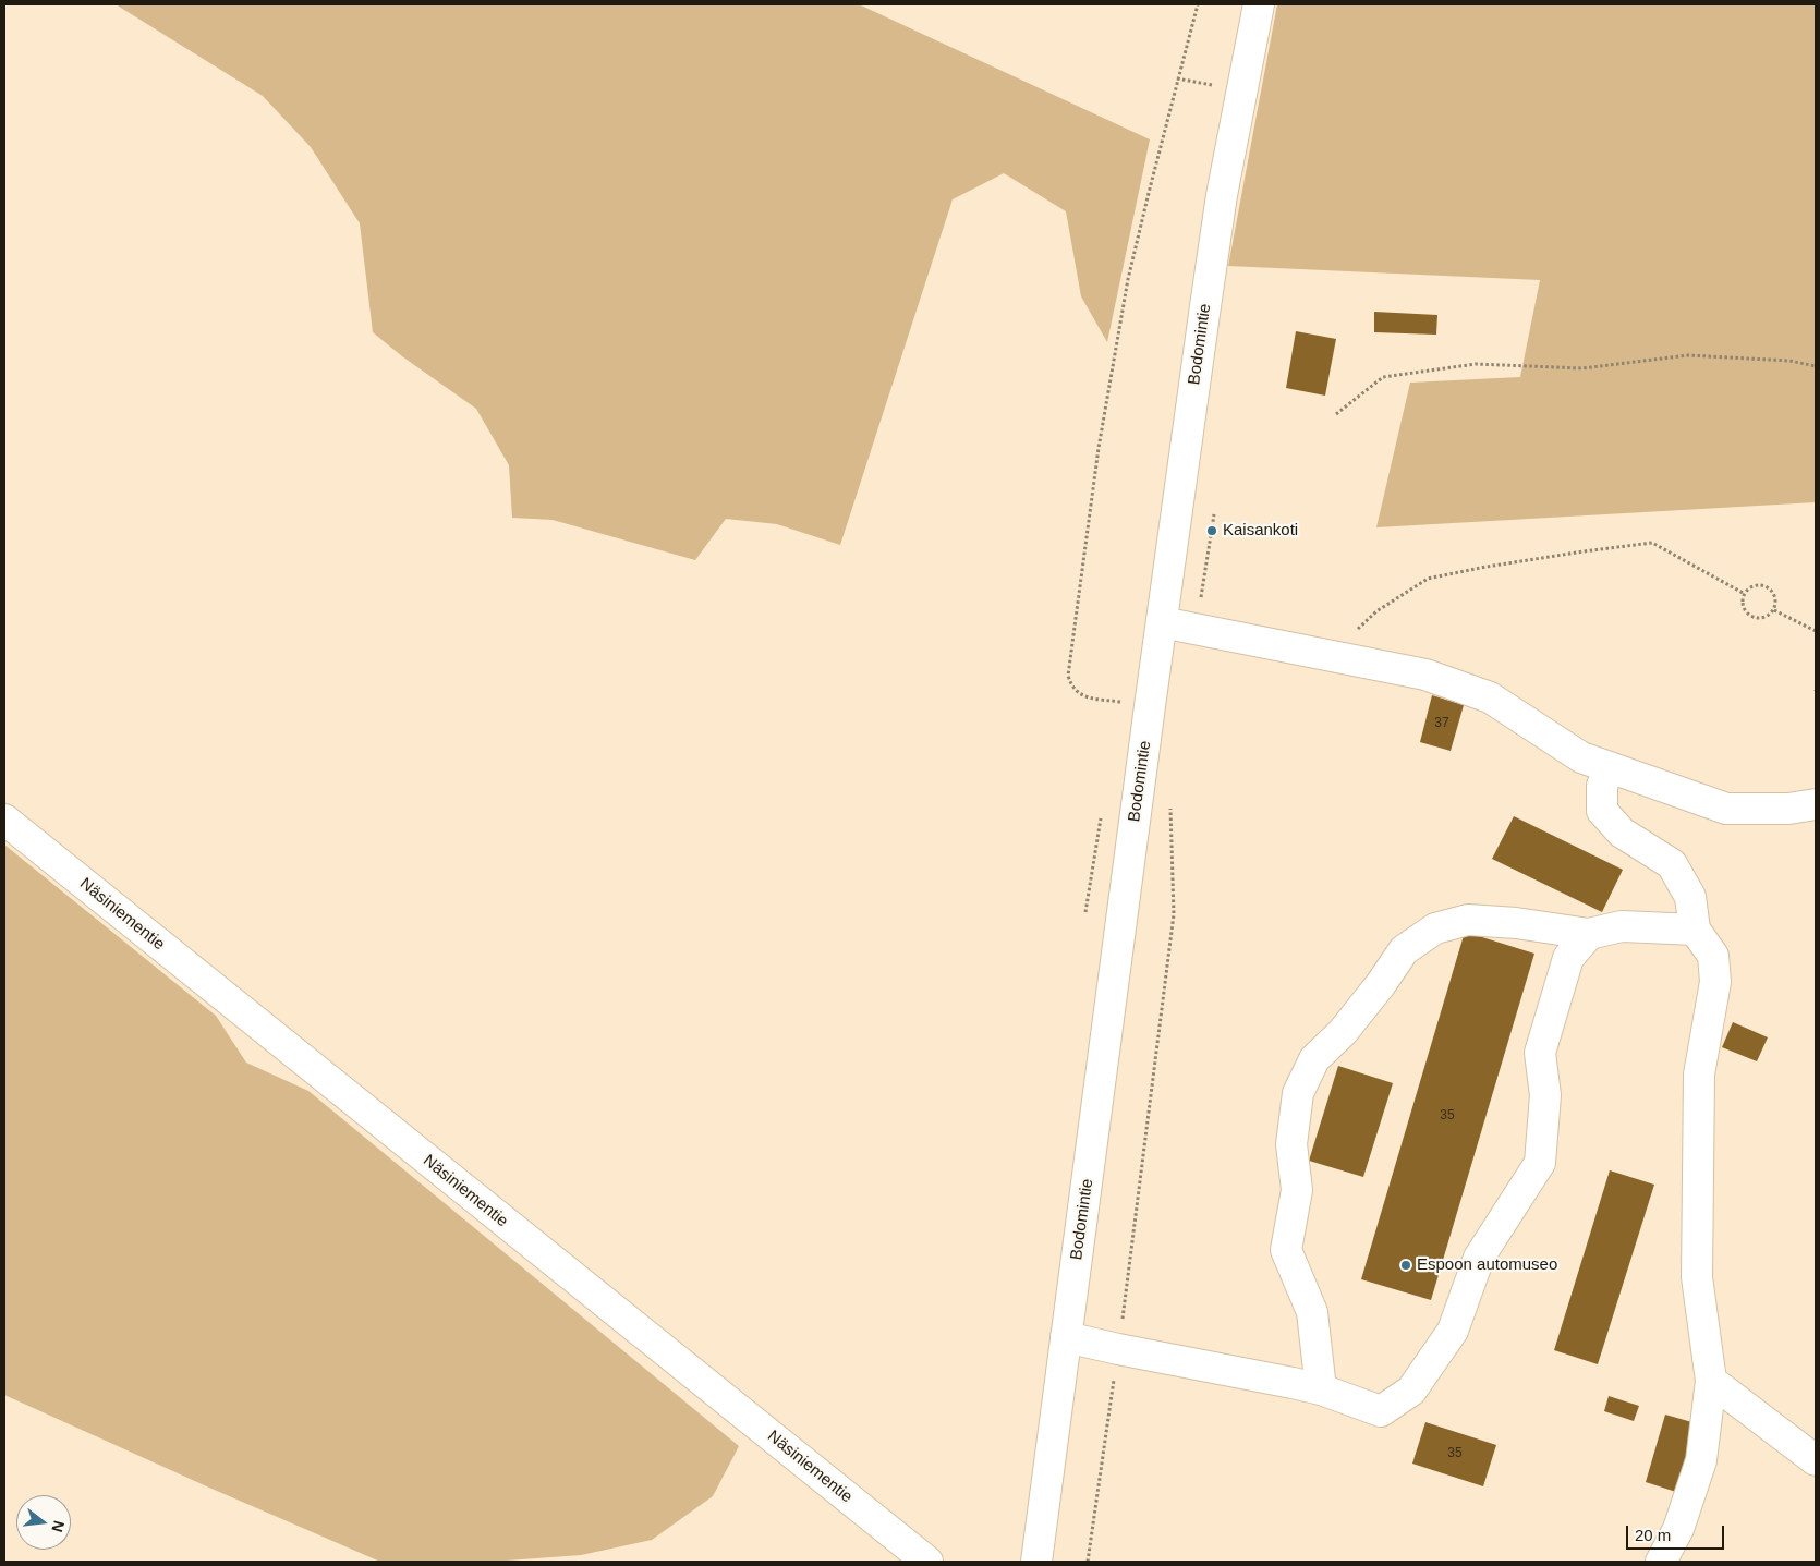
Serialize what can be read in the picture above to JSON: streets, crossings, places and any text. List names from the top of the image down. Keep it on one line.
{"streets":{"main road":["Bodomintie","Näsiniementie"]},"places":["Kaisankoti","Espoon automuseo"],"house_numbers":["37","35","35"],"scale_bar":"20 m","north":"right"}
